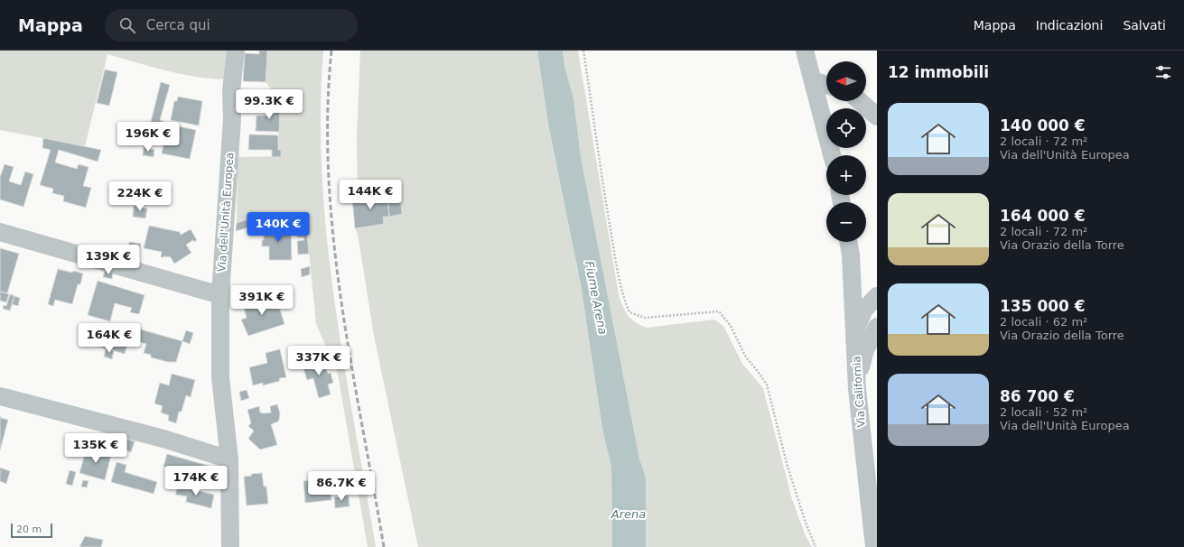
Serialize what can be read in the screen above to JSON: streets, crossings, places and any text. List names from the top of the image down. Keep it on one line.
{"streets":{"street":["Via dell'Unità Europea","Via California"]},"water":["Fiume Arena","Arena"],"scale_bar":"20 m","north":"left","page":{"header":"Mappa","search":"Cerca qui","nav":["Mappa","Indicazioni","Salvati"],"heading":"12 immobili","map_buttons":["+","−"],"price":["99.3K €","196K €","144K €","224K €","140K €","139K €","391K €","164K €","337K €","135K €","174K €","86.7K €"],"list":[{"name":"140 000 €","note":"2 locali · 72 m² · Via dell'Unità Europea"},{"name":"164 000 €","note":"2 locali · 72 m² · Via Orazio della Torre"},{"name":"135 000 €","note":"2 locali · 62 m² · Via Orazio della Torre"},{"name":"86 700 €","note":"2 locali · 52 m² · Via dell'Unità Europea"}],"scale":"20 m"}}
